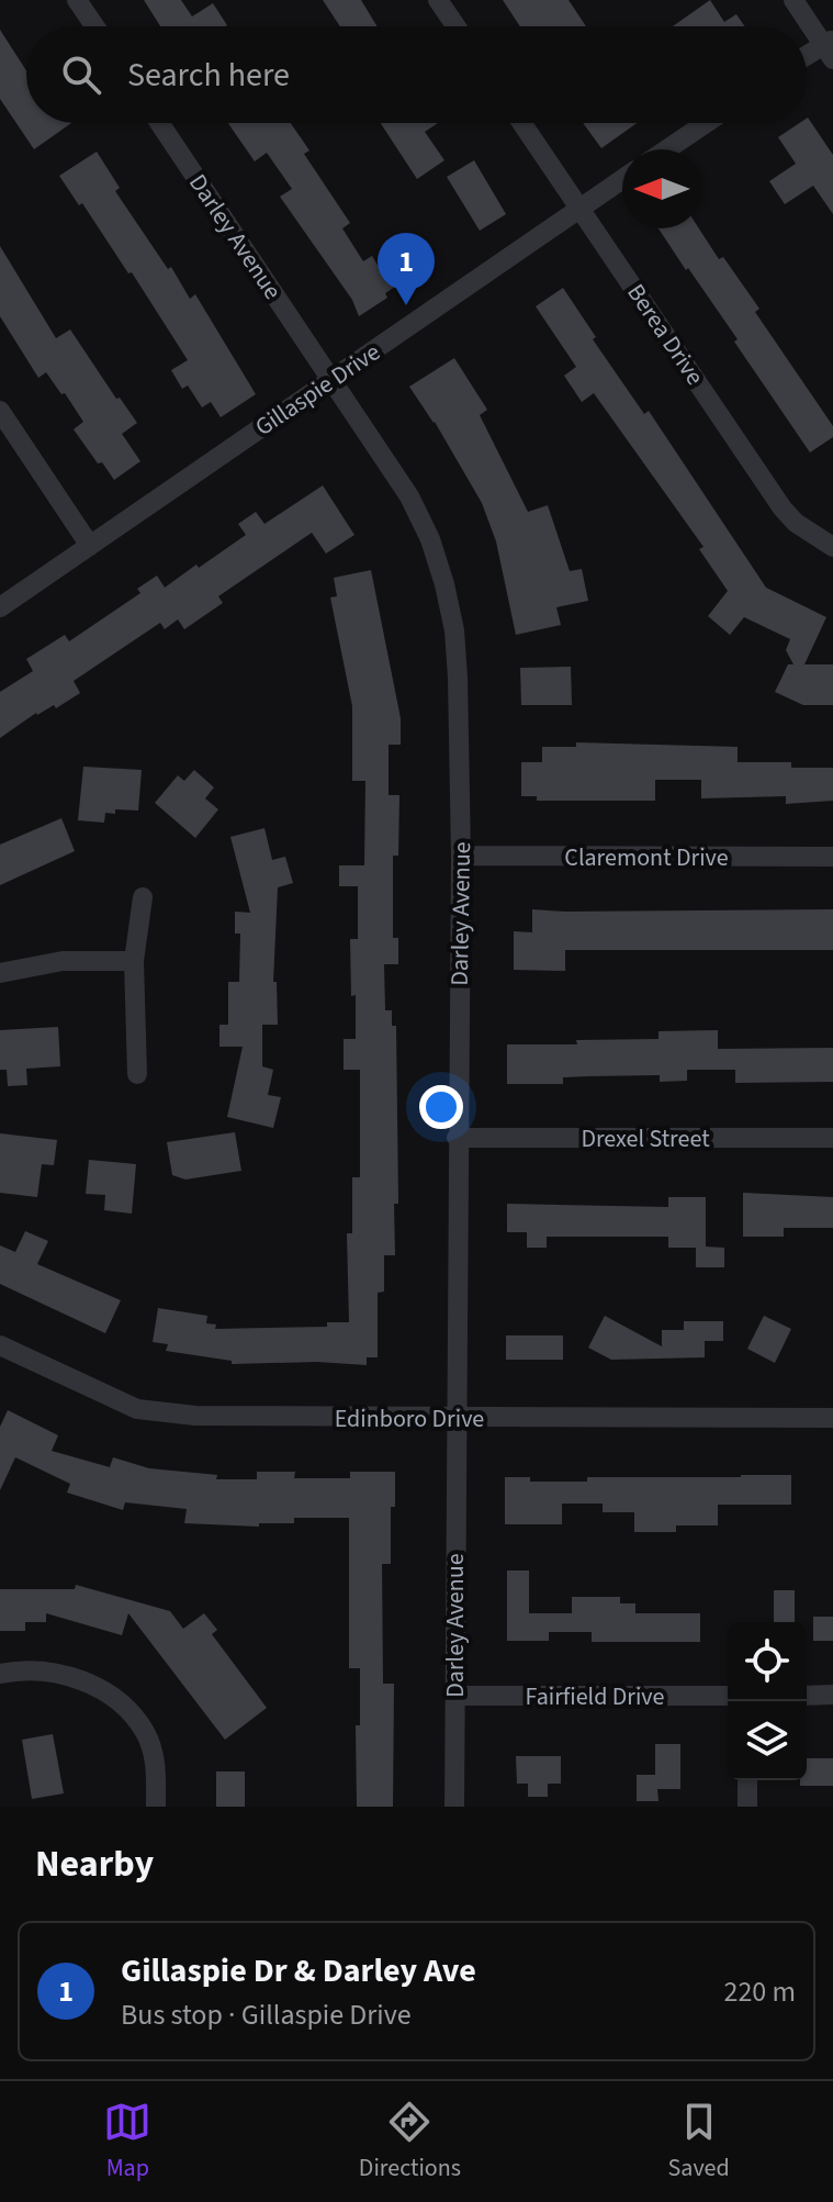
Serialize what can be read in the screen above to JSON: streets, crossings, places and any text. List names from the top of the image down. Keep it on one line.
{"streets":{"street":["Darley Avenue","Berea Drive","Gillaspie Drive","Claremont Drive","Drexel Street","Edinboro Drive","Fairfield Drive"]},"crossings":[["Darley Avenue","Gillaspie Drive"],["Darley Avenue","Claremont Drive"],["Darley Avenue","Drexel Street"],["Darley Avenue","Edinboro Drive"],["Darley Avenue","Fairfield Drive"],["Berea Drive","Gillaspie Drive"]],"north":"left","page":{"search":"Search here","pins":"1","heading":"Nearby","list":[{"mark":"1","name":"Gillaspie Dr & Darley Ave","note":"Bus stop · Gillaspie Drive","value":"220 m"}],"nav":["Map","Directions","Saved"]}}
